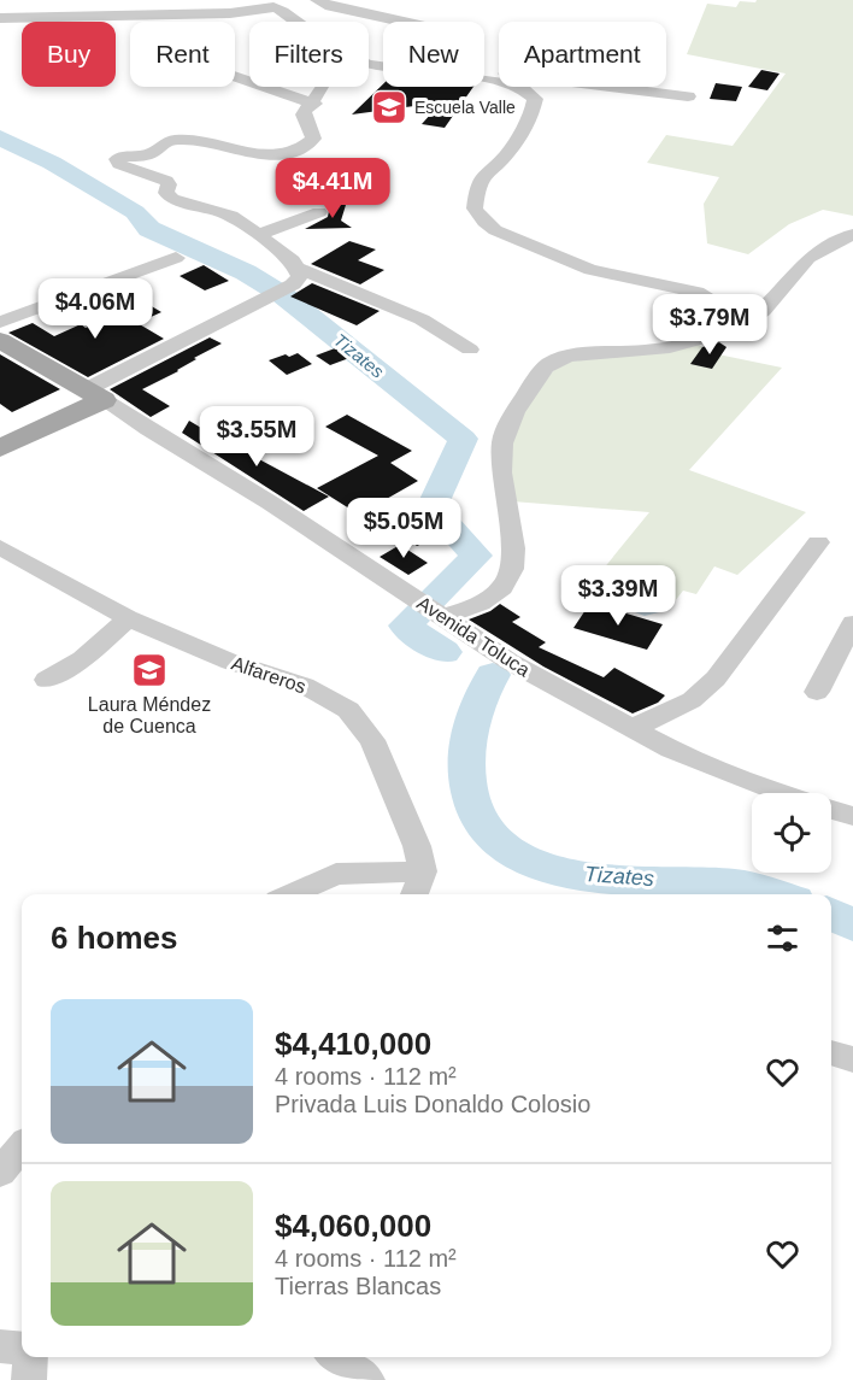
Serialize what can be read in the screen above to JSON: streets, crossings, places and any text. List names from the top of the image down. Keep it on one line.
{"streets":{"main road":["Avenida Toluca"],"street":["Alfareros"]},"water":["Tizates"],"places":{"school or university":["Escuela Valle","Laura Méndez de Cuenca"]},"page":{"chip":["Buy","Rent","Filters","New","Apartment"],"price":["$4.41M","$4.06M","$3.79M","$3.55M","$5.05M","$3.39M"],"heading":"6 homes","list":[{"name":"$4,410,000","note":"4 rooms · 112 m² · Privada Luis Donaldo Colosio"},{"name":"$4,060,000","note":"4 rooms · 112 m² · Tierras Blancas"}]}}
